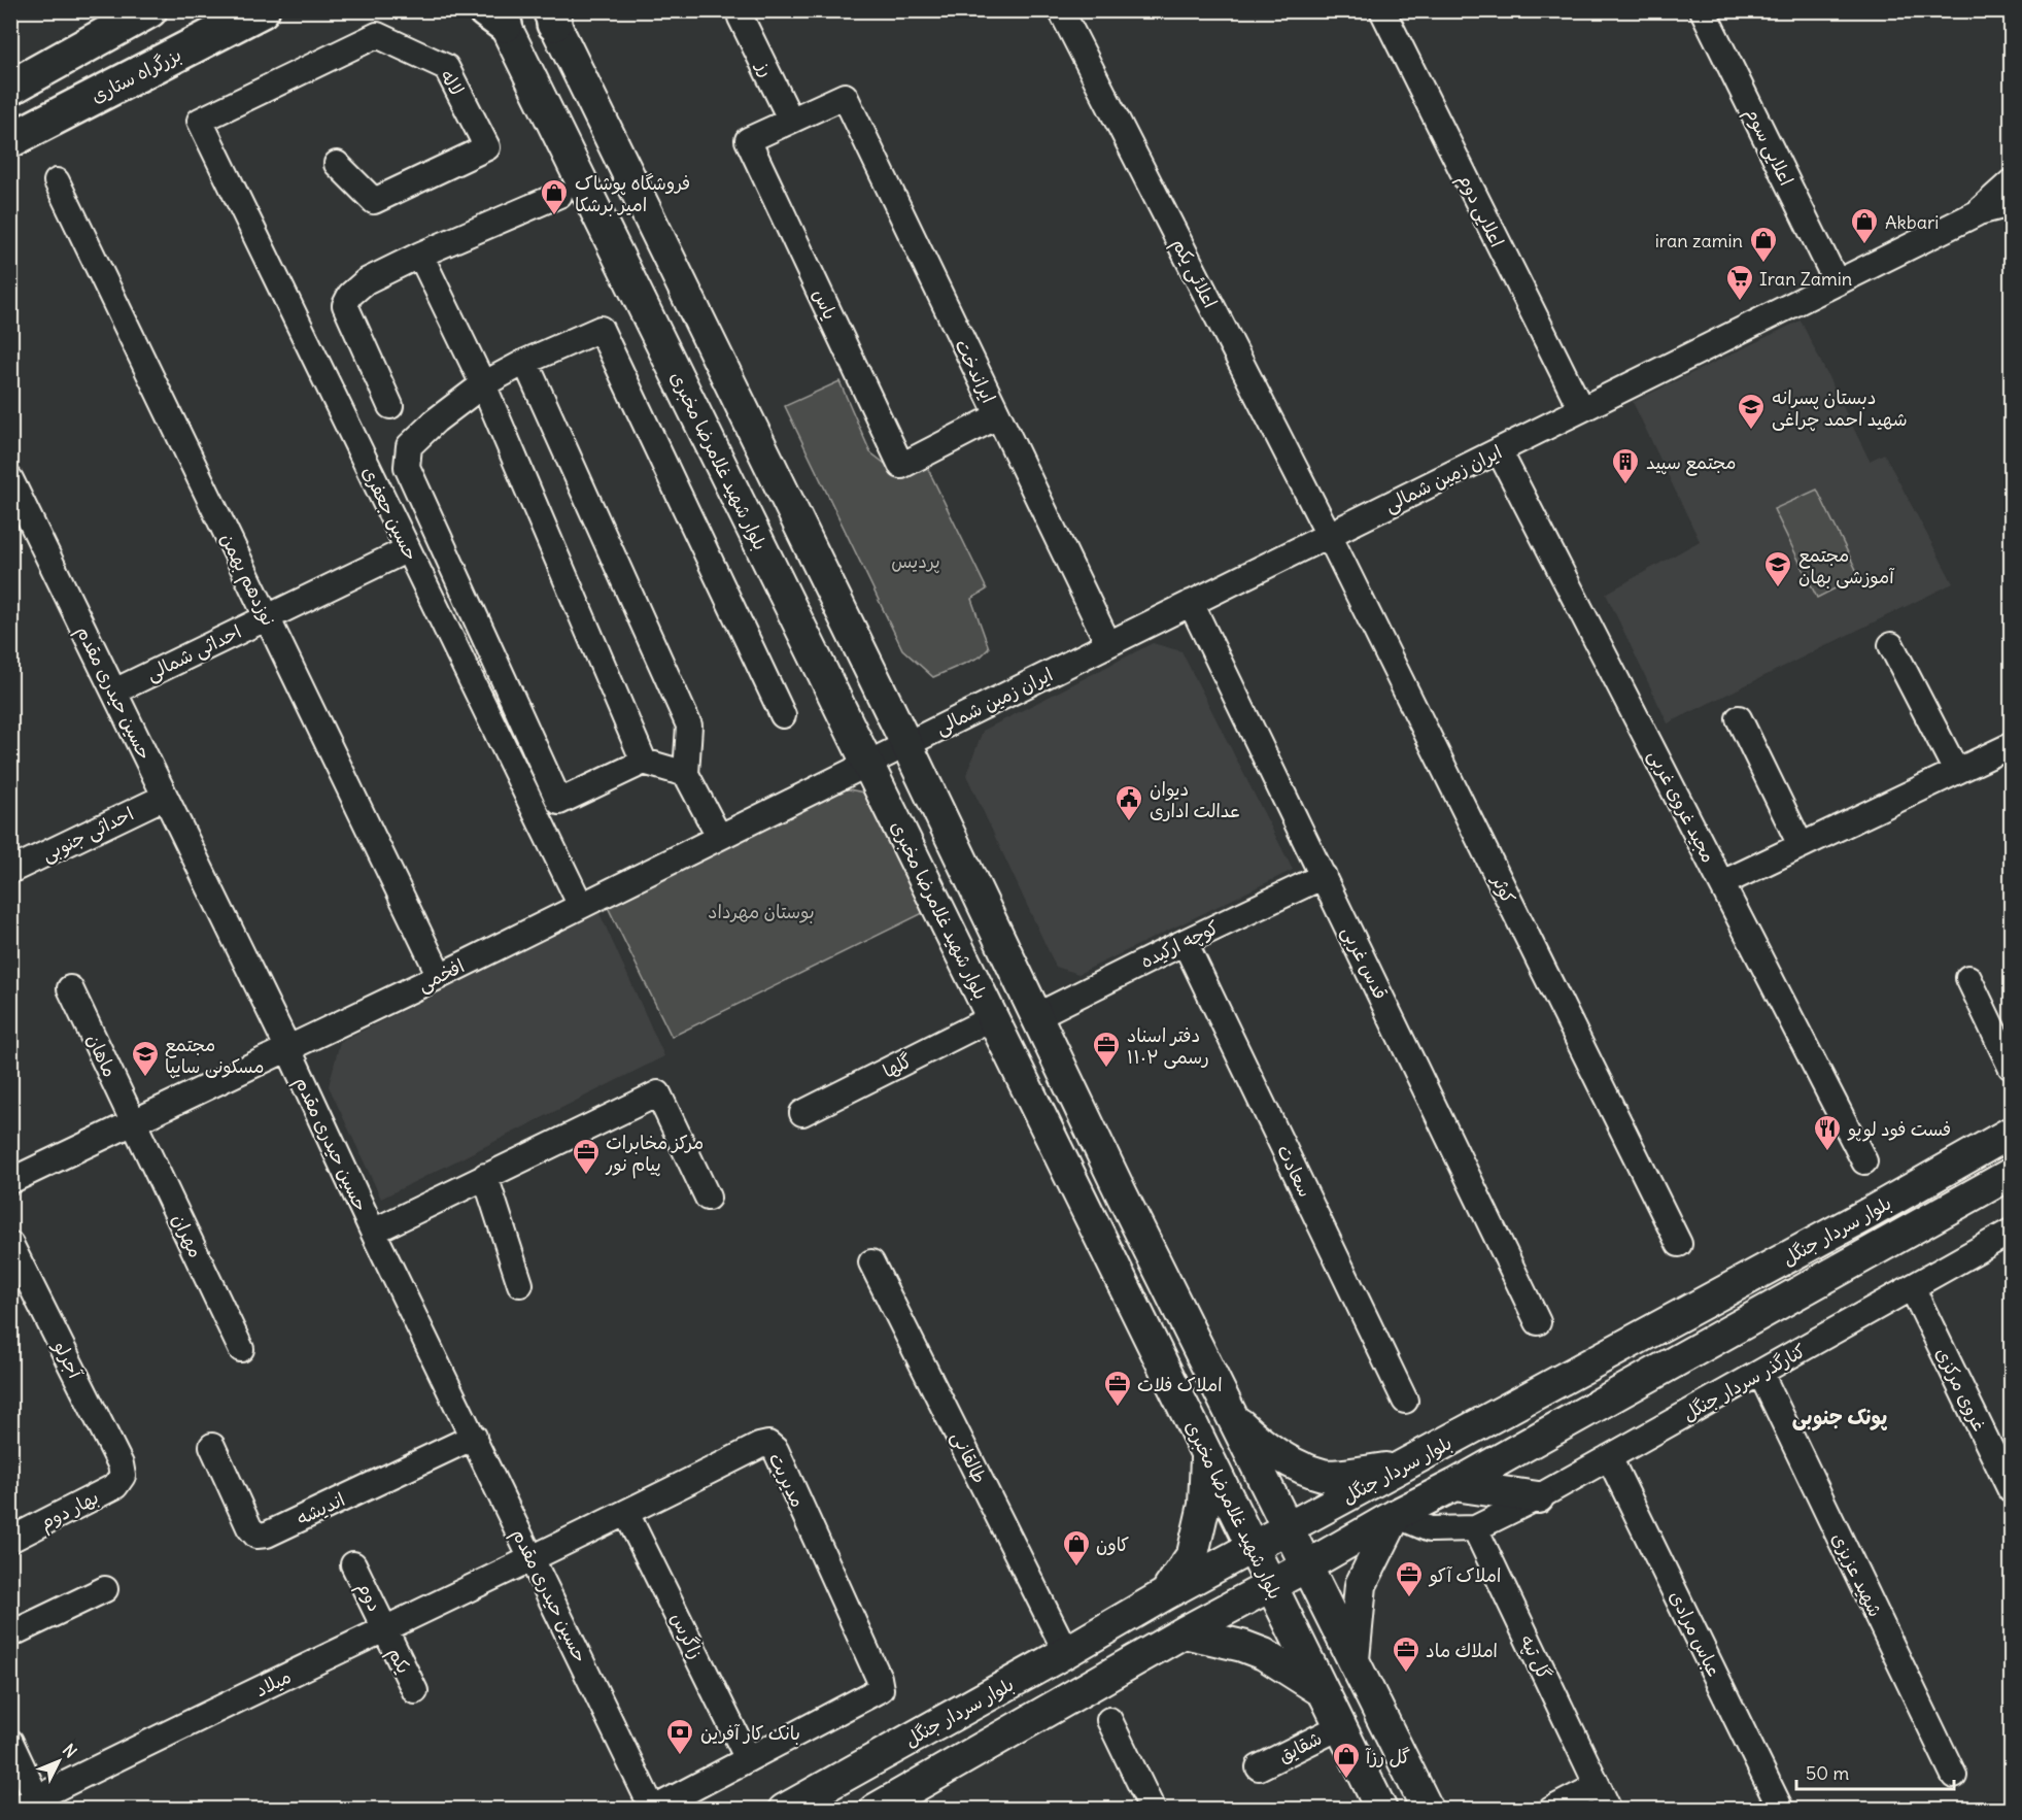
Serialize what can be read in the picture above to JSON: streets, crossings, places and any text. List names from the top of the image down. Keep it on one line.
{"streets":{"highway":["بزرگراه ستاری"],"main road":["بلوار شهید غلامرضا مخبری","بلوار سردار جنگل"],"street":["رز","لاله","اعلایی سوم","اعلایی دوم","اعلائی یکم","یاس","ایراندخت","ایران زمین شمالی","حسین جعفری","نوزدهم بهمن","احداثی شمالی","حسین حیدری مقدم","مجید غروی غربی","احداثی جنوبی","کوثر","کوچه ارکیده","قدس غربی","افخمی","ماهان","گلها","سعادت","مهران","آجرلو","کنارگذر سردار جنگل","غروی مرکزی","طالقانی","مدیریت","اندیشه","بهار دوم","شهید عزیزی","دوم","عباس مرادی","زاگرس","گل تپه","یکم","میلاد","شقایق"]},"crossings":[["رز","یاس"],["لاله","حسین جعفری"],["اعلایی سوم","ایران زمین شمالی"],["اعلایی دوم","ایران زمین شمالی"],["اعلائی یکم","ایران زمین شمالی"],["اعلائی یکم","کوثر"],["یاس","ایراندخت"],["ایراندخت","ایران زمین شمالی"],["بلوار شهید غلامرضا مخبری","ایران زمین شمالی"],["بلوار شهید غلامرضا مخبری","کوچه ارکیده"],["بلوار شهید غلامرضا مخبری","افخمی"],["بلوار شهید غلامرضا مخبری","گلها"],["بلوار شهید غلامرضا مخبری","بلوار سردار جنگل"],["بلوار شهید غلامرضا مخبری","شقایق"],["ایران زمین شمالی","مجید غروی غربی"],["ایران زمین شمالی","کوثر"],["ایران زمین شمالی","قدس غربی"],["ایران زمین شمالی","افخمی"],["حسین جعفری","احداثی شمالی"],["حسین جعفری","افخمی"],["نوزدهم بهمن","احداثی شمالی"],["نوزدهم بهمن","افخمی"],["احداثی شمالی","حسین حیدری مقدم"],["حسین حیدری مقدم","احداثی جنوبی"],["حسین حیدری مقدم","افخمی"],["حسین حیدری مقدم","مدیریت"],["حسین حیدری مقدم","اندیشه"],["حسین حیدری مقدم","میلاد"],["کوچه ارکیده","قدس غربی"],["کوچه ارکیده","سعادت"],["افخمی","ماهان"],["افخمی","مهران"],["ماهان","مهران"],["بلوار سردار جنگل","طالقانی"],["آجرلو","بهار دوم"],["کنارگذر سردار جنگل","غروی مرکزی"],["کنارگذر سردار جنگل","شهید عزیزی"],["کنارگذر سردار جنگل","عباس مرادی"],["کنارگذر سردار جنگل","گل تپه"],["مدیریت","زاگرس"],["مدیریت","میلاد"],["دوم","یکم"],["دوم","میلاد"],["یکم","میلاد"]],"districts":["پونک جنوبی"],"parks":["پردیس","بوستان مهرداد"],"places":{"shop":["فروشگاه پوشاک امیر برشکا","Akbari","iran zamin","کاون","گل رزآ"],"supermarket":["Iran Zamin"],"school or university":["دبستان پسرانه شهید احمد چراغی","مجتمع آموزشی بهان","مجتمع مسکونی سایپا"],"building":["مجتمع سپید"],"public building":["دیوان عدالت اداری"],"office":["دفتر اسناد رسمی ۱۱۰۲","مرکز مخابرات پیام نور","املاک فلات","املاک آکو","املاك ماد"],"restaurant":["فست فود لوپو"],"bank":["بانک کار آفرین"]},"scale_bar":"50 m","north":"top right"}
